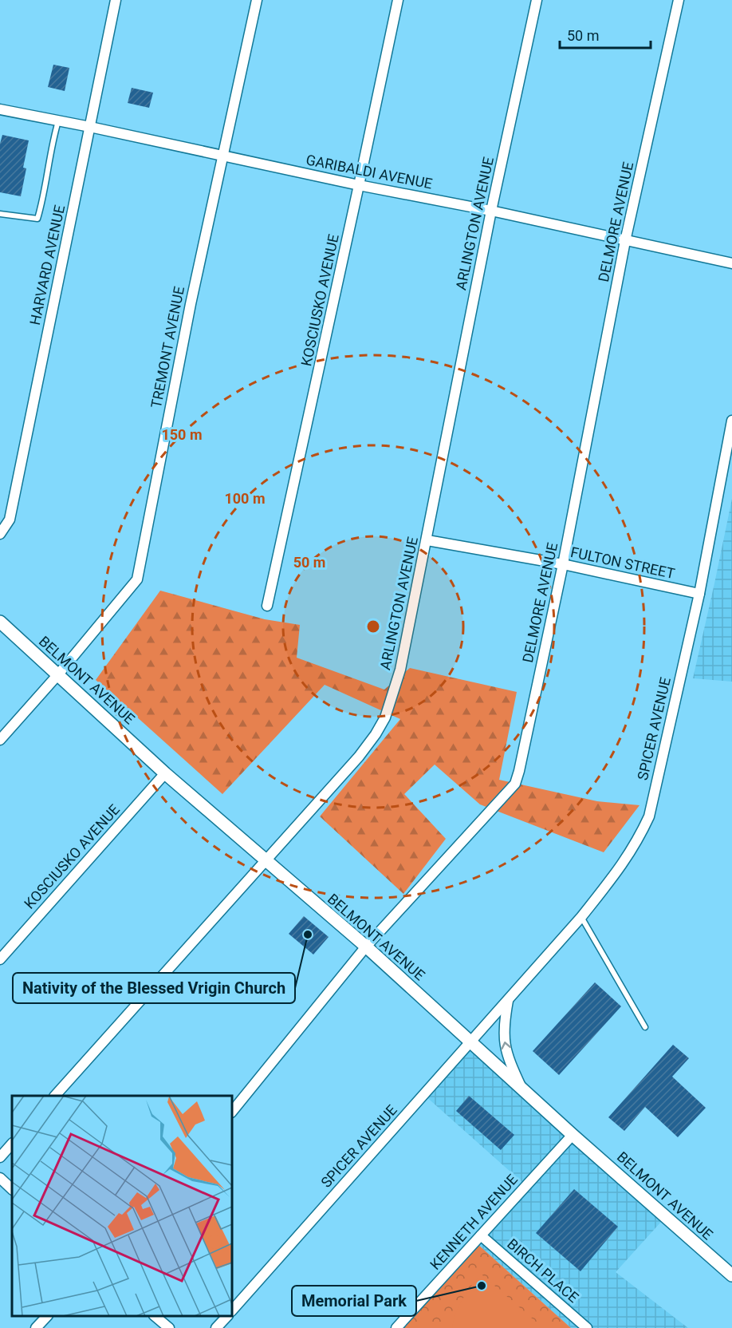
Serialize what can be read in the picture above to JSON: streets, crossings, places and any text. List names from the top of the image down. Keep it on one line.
{"streets":{"street":["GARIBALDI AVENUE","DELMORE AVENUE","ARLINGTON AVENUE","HARVARD AVENUE","KOSCIUSKO AVENUE","TREMONT AVENUE","FULTON STREET","BELMONT AVENUE","SPICER AVENUE","KENNETH AVENUE","BIRCH PLACE"]},"crossings":[["GARIBALDI AVENUE","DELMORE AVENUE"],["GARIBALDI AVENUE","ARLINGTON AVENUE"],["GARIBALDI AVENUE","HARVARD AVENUE"],["GARIBALDI AVENUE","KOSCIUSKO AVENUE"],["GARIBALDI AVENUE","TREMONT AVENUE"],["DELMORE AVENUE","FULTON STREET"],["DELMORE AVENUE","BELMONT AVENUE"],["ARLINGTON AVENUE","FULTON STREET"],["ARLINGTON AVENUE","BELMONT AVENUE"],["KOSCIUSKO AVENUE","BELMONT AVENUE"],["TREMONT AVENUE","BELMONT AVENUE"],["FULTON STREET","SPICER AVENUE"],["BELMONT AVENUE","SPICER AVENUE"],["BELMONT AVENUE","KENNETH AVENUE"],["KENNETH AVENUE","BIRCH PLACE"]],"places":["Nativity of the Blessed Vrigin Church","Memorial Park"],"scale_bar":"50 m","rings":["150 m","100 m","50 m"]}
